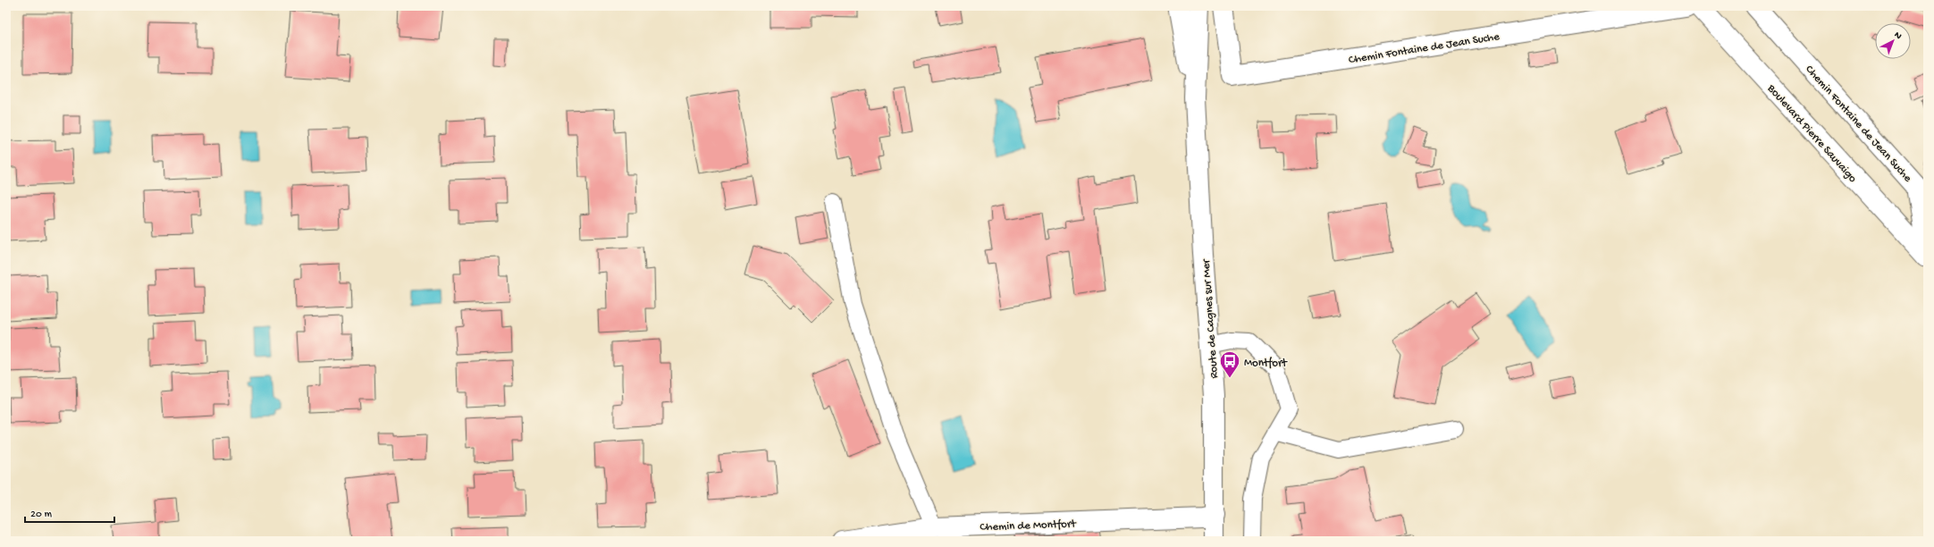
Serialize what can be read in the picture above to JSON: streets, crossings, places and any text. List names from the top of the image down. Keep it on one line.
{"streets":{"street":["Chemin Fontaine de Jean Suche","Boulevard Pierre Sauvaigo","Route de Cagnes sur Mer","Chemin de Montfort"]},"crossings":[["Chemin Fontaine de Jean Suche","Boulevard Pierre Sauvaigo"],["Route de Cagnes sur Mer","Chemin de Montfort"]],"places":{"bus stop":["Montfort"]},"scale_bar":"20 m","north":"top right"}
